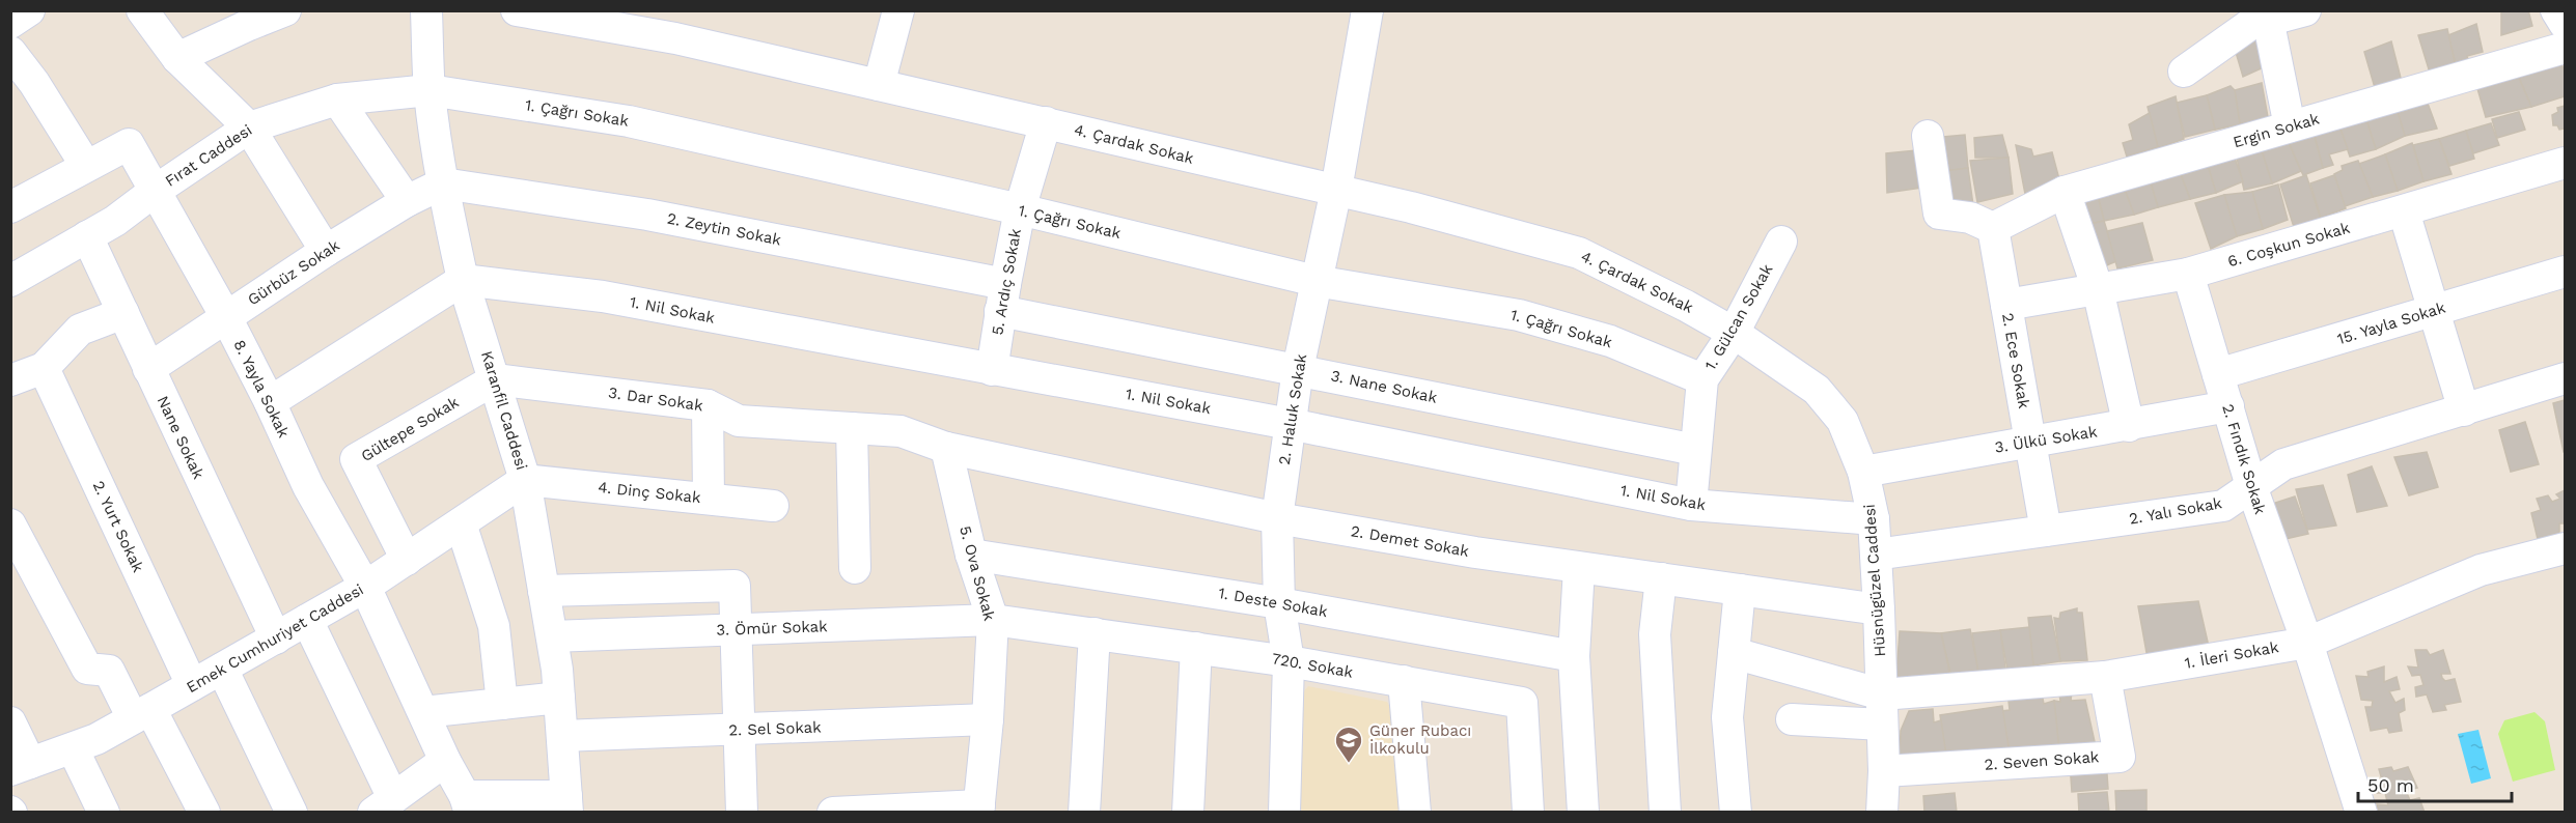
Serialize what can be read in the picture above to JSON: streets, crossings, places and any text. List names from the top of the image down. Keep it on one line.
{"streets":{"street":["1. Çağrı Sokak","Ergin Sokak","4. Çardak Sokak","Fırat Caddesi","2. Zeytin Sokak","6. Coşkun Sokak","Gürbüz Sokak","5. Ardıç Sokak","1. Nil Sokak","1. Gülcan Sokak","15. Yayla Sokak","2. Ece Sokak","3. Nane Sokak","8. Yayla Sokak","3. Dar Sokak","2. Haluk Sokak","Karanfil Caddesi","Gültepe Sokak","Nane Sokak","3. Ülkü Sokak","2. Fındık Sokak","4. Dinç Sokak","2. Yalı Sokak","2. Yurt Sokak","2. Demet Sokak","5. Ova Sokak","Hüsnügüzel Caddesi","1. Deste Sokak","3. Ömür Sokak","Emek Cumhuriyet Caddesi","1. İleri Sokak","720. Sokak","2. Sel Sokak","2. Seven Sokak"]},"crossings":[["1. Çağrı Sokak","Fırat Caddesi"],["1. Çağrı Sokak","5. Ardıç Sokak"],["1. Çağrı Sokak","1. Gülcan Sokak"],["1. Çağrı Sokak","2. Haluk Sokak"],["1. Çağrı Sokak","Karanfil Caddesi"],["Ergin Sokak","2. Ece Sokak"],["4. Çardak Sokak","5. Ardıç Sokak"],["4. Çardak Sokak","1. Gülcan Sokak"],["4. Çardak Sokak","2. Haluk Sokak"],["4. Çardak Sokak","Hüsnügüzel Caddesi"],["Fırat Caddesi","8. Yayla Sokak"],["Fırat Caddesi","Karanfil Caddesi"],["Fırat Caddesi","Nane Sokak"],["2. Zeytin Sokak","Gürbüz Sokak"],["2. Zeytin Sokak","5. Ardıç Sokak"],["2. Zeytin Sokak","3. Nane Sokak"],["2. Zeytin Sokak","Karanfil Caddesi"],["6. Coşkun Sokak","2. Ece Sokak"],["6. Coşkun Sokak","2. Fındık Sokak"],["Gürbüz Sokak","8. Yayla Sokak"],["Gürbüz Sokak","Karanfil Caddesi"],["Gürbüz Sokak","Nane Sokak"],["5. Ardıç Sokak","1. Nil Sokak"],["5. Ardıç Sokak","3. Nane Sokak"],["1. Nil Sokak","1. Gülcan Sokak"],["1. Nil Sokak","2. Haluk Sokak"],["1. Nil Sokak","Karanfil Caddesi"],["1. Nil Sokak","Hüsnügüzel Caddesi"],["1. Gülcan Sokak","3. Nane Sokak"],["1. Gülcan Sokak","Hüsnügüzel Caddesi"],["15. Yayla Sokak","2. Fındık Sokak"],["2. Ece Sokak","3. Ülkü Sokak"],["2. Ece Sokak","2. Yalı Sokak"],["3. Nane Sokak","2. Haluk Sokak"],["8. Yayla Sokak","Emek Cumhuriyet Caddesi"],["3. Dar Sokak","Karanfil Caddesi"],["3. Dar Sokak","Gültepe Sokak"],["3. Dar Sokak","2. Demet Sokak"],["3. Dar Sokak","5. Ova Sokak"],["2. Haluk Sokak","2. Demet Sokak"],["2. Haluk Sokak","1. Deste Sokak"],["2. Haluk Sokak","720. Sokak"],["Karanfil Caddesi","Gültepe Sokak"],["Karanfil Caddesi","4. Dinç Sokak"],["Karanfil Caddesi","3. Ömür Sokak"],["Karanfil Caddesi","Emek Cumhuriyet Caddesi"],["Karanfil Caddesi","2. Sel Sokak"],["Gültepe Sokak","Emek Cumhuriyet Caddesi"],["Nane Sokak","Emek Cumhuriyet Caddesi"],["3. Ülkü Sokak","2. Fındık Sokak"],["3. Ülkü Sokak","Hüsnügüzel Caddesi"],["2. Fındık Sokak","2. Yalı Sokak"],["2. Fındık Sokak","1. İleri Sokak"],["4. Dinç Sokak","Emek Cumhuriyet Caddesi"],["2. Yalı Sokak","Hüsnügüzel Caddesi"],["2. Yurt Sokak","Emek Cumhuriyet Caddesi"],["2. Demet Sokak","5. Ova Sokak"],["2. Demet Sokak","Hüsnügüzel Caddesi"],["5. Ova Sokak","1. Deste Sokak"],["5. Ova Sokak","3. Ömür Sokak"],["5. Ova Sokak","720. Sokak"],["5. Ova Sokak","2. Sel Sokak"],["Hüsnügüzel Caddesi","1. İleri Sokak"],["Hüsnügüzel Caddesi","2. Seven Sokak"],["3. Ömür Sokak","720. Sokak"],["1. İleri Sokak","2. Seven Sokak"]],"places":{"school or university":["Güner Rubacı İlkokulu"]},"scale_bar":"50 m"}
